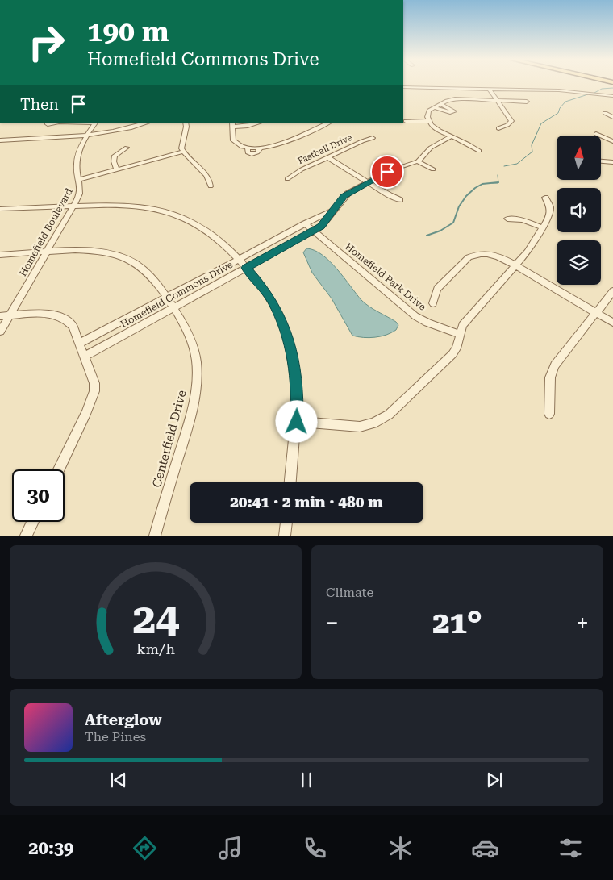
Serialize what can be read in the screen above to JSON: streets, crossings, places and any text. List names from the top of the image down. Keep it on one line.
{"streets":{"street":["Fastball Drive","Homefield Boulevard","Homefield Park Drive","Homefield Commons Drive","Centerfield Drive"]},"crossings":[["Homefield Boulevard","Centerfield Drive"],["Homefield Park Drive","Homefield Commons Drive"],["Homefield Commons Drive","Centerfield Drive"]],"north":"top","page":{"turn":["190 m","Homefield Commons Drive"],"then":"Then","limit":"30","trip":"20:41 · 2 min · 480 m","tile":"Climate","heat":["−","21°","+"],"song":["Afterglow","The Pines"],"tabs":"20:39","gauge":["24","km/h"]}}
